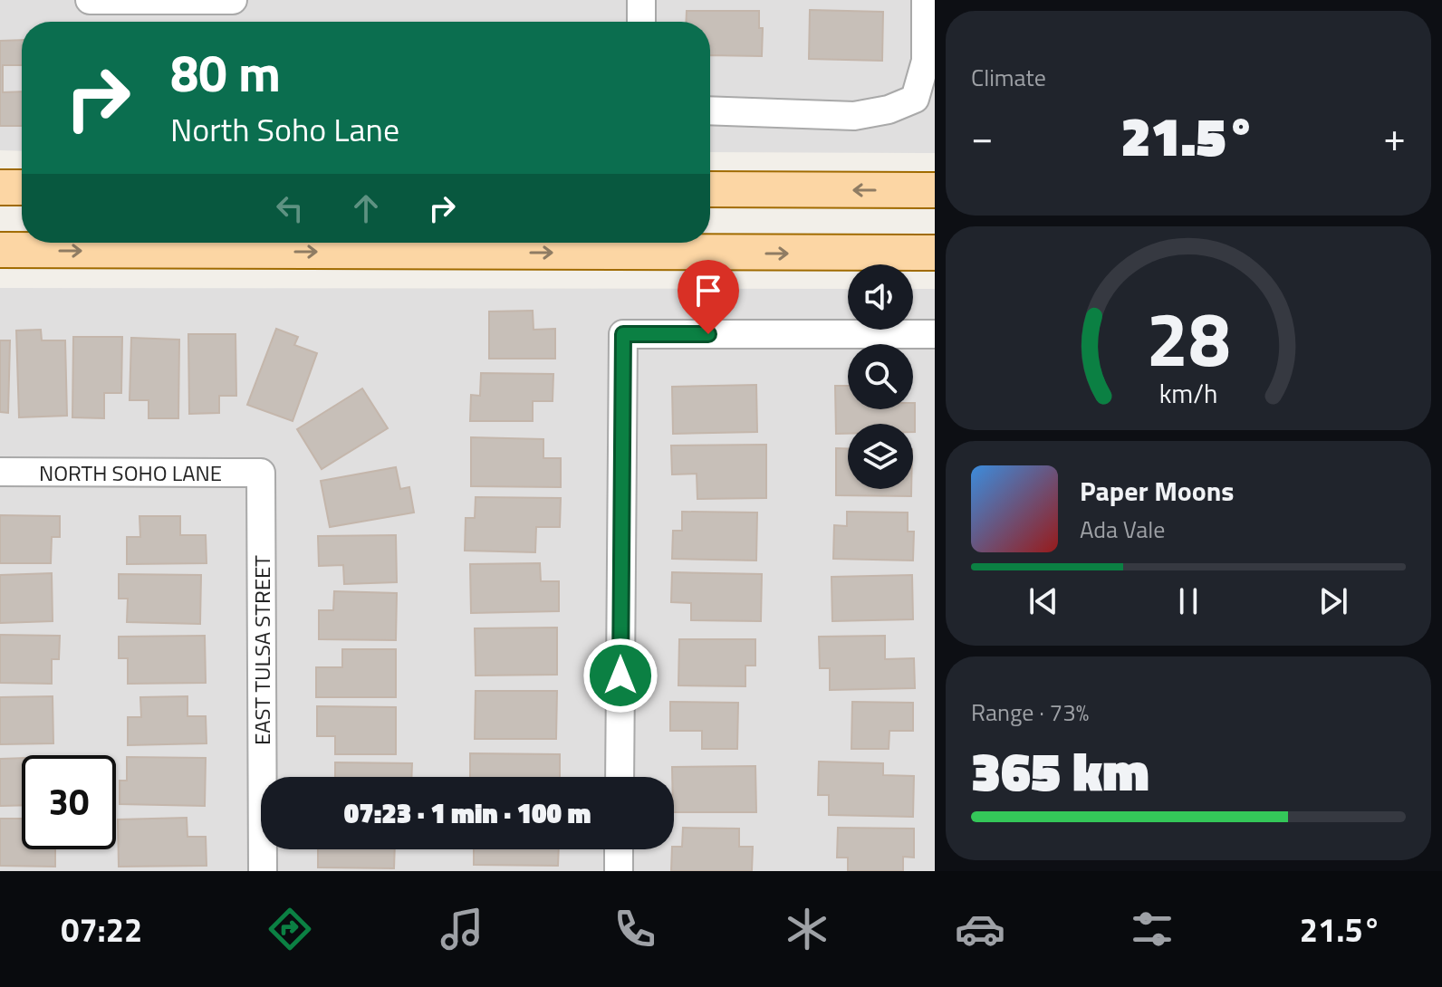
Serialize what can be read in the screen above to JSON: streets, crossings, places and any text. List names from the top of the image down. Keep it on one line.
{"streets":{"street":["NORTH SOHO LANE","EAST TULSA STREET"]},"crossings":[["NORTH SOHO LANE","EAST TULSA STREET"]],"page":{"tile":["Climate",["Range · 73%","365 km"]],"turn":["80 m","North Soho Lane"],"heat":["−","21.5°","+"],"song":["Paper Moons","Ada Vale"],"limit":"30","trip":"07:23 · 1 min · 100 m","tabs":["07:22","21.5°"],"gauge":["28","km/h"]}}
